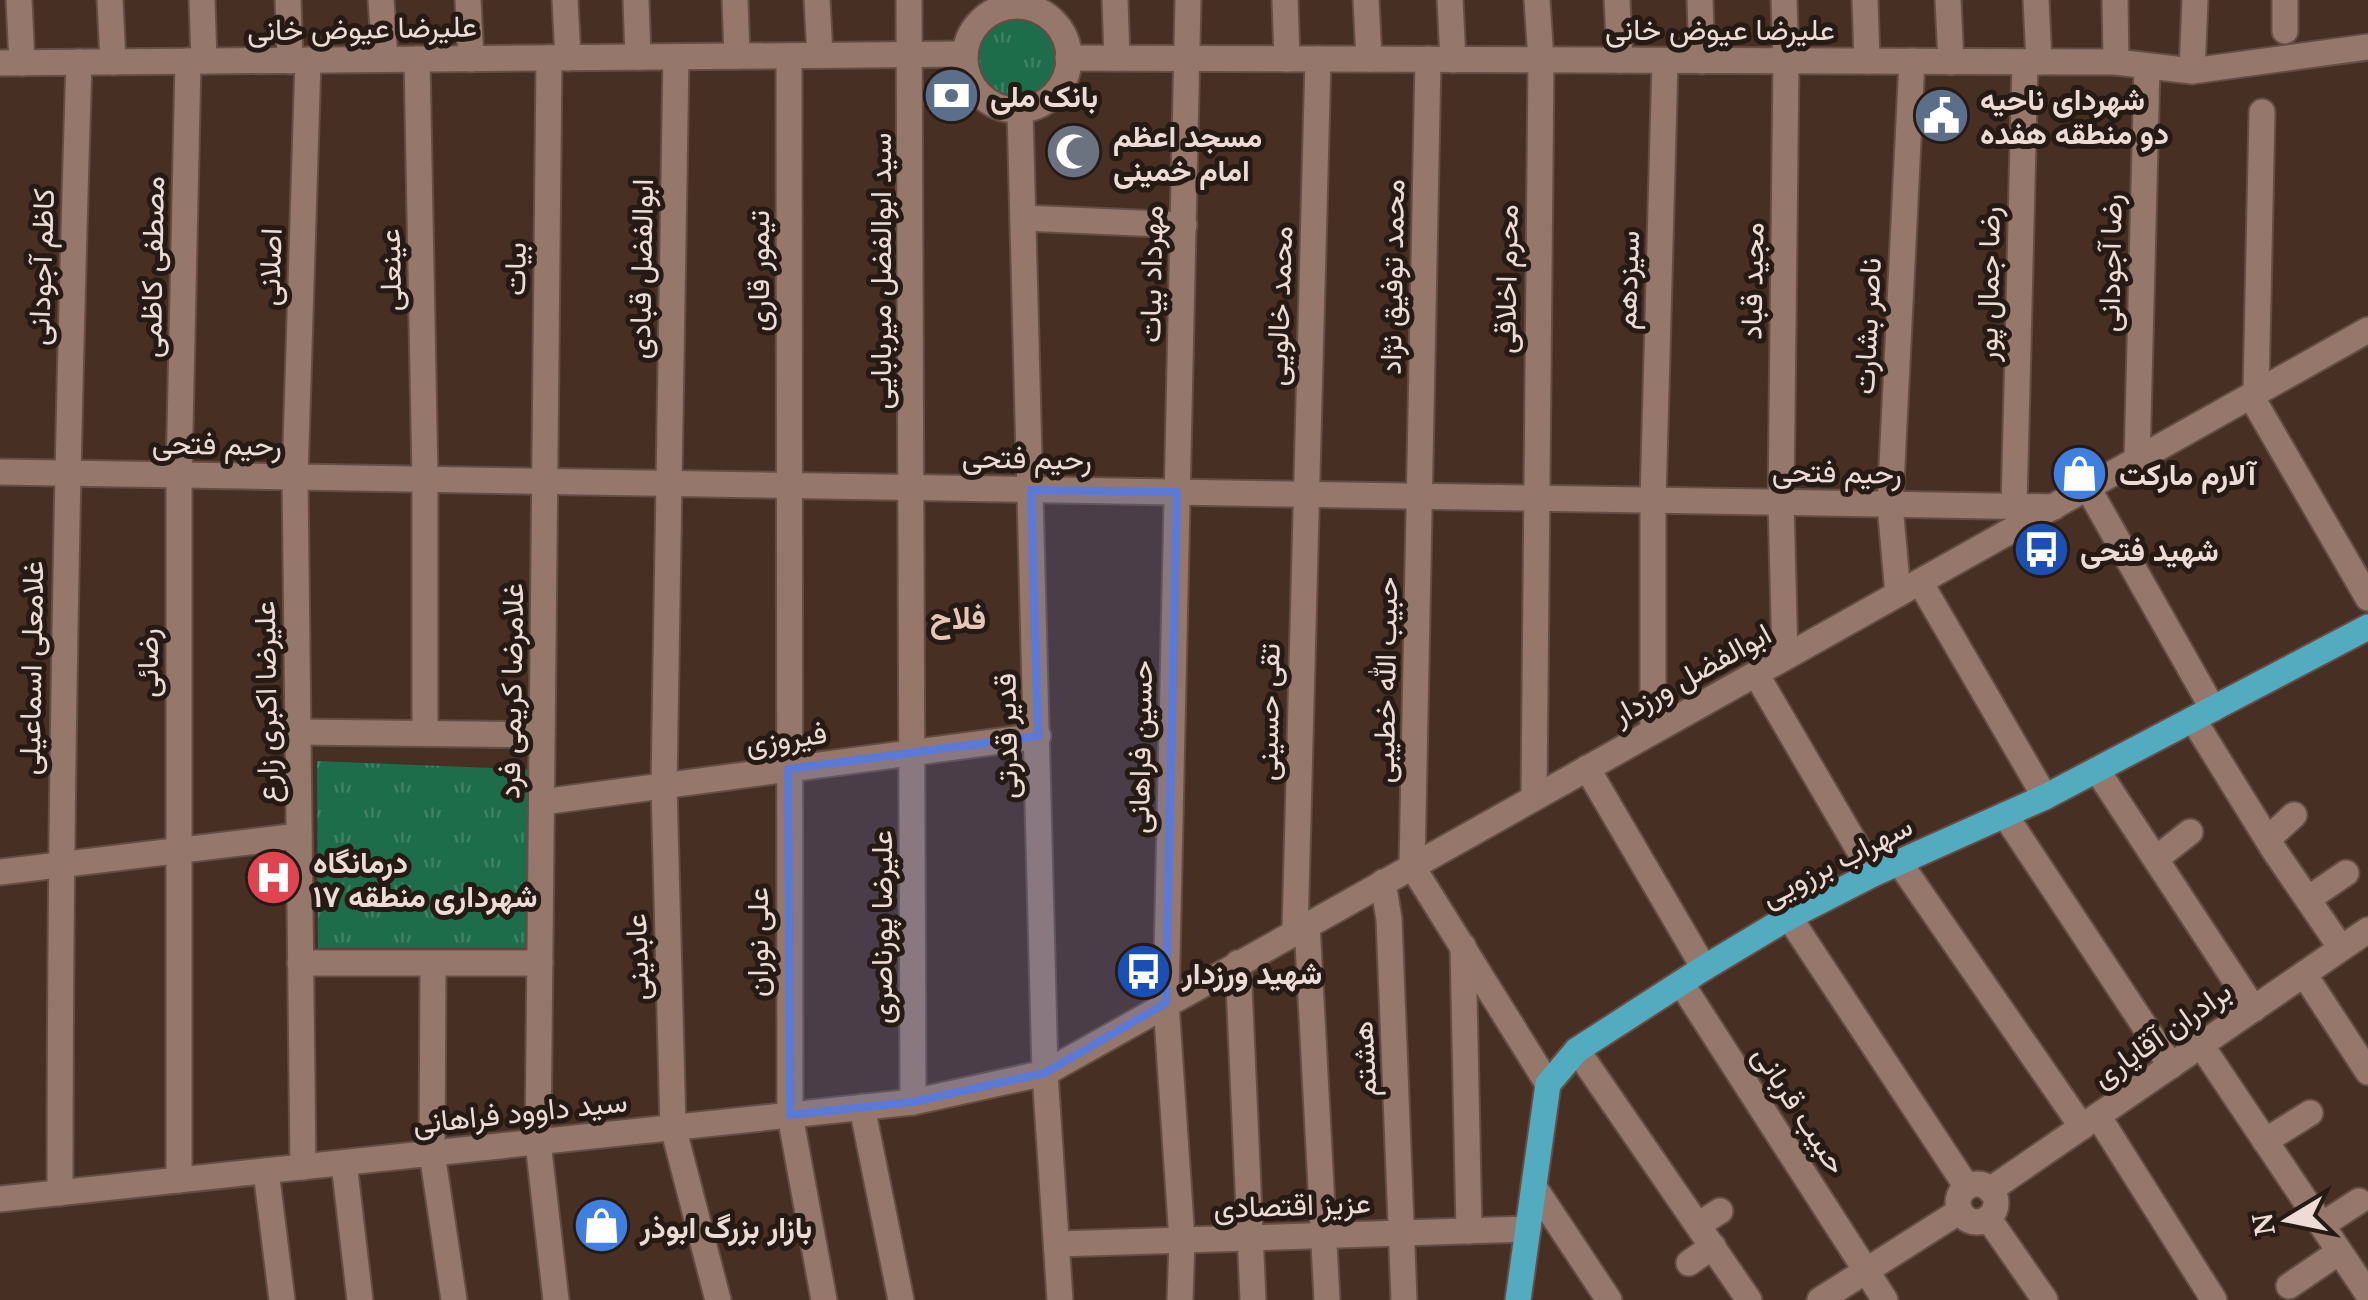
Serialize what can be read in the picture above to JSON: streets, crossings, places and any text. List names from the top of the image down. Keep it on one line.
{"streets":{"main road":["سهراب برزویی"],"street":["علیرضا عیوض خانی","رضا آجودانی","کاظم آجودانی","مصطفی کاظمی","اصلانی","بیات","ابوالفضل قبادی","عینعلی","تیمور قاری","سید ابوالفضل میربابایی","مهرداد بیات","محمد توفیق ‌نژاد","محرم اخلاقی","سیزدهم","مجید قباد","رضا جمال پور","محمد خالویی","ناصر بشارت","رحیم فتحی","رضائی","غلامعلی اسماعیلی","ابوالفضل ورزدار","حبیب‌ الله خطیبی","غلامرضا کریمی فرد","علیرضا اکبری زارع","تقی حسینی","قدیر قدرتی","فیروزی","حسین فراهانی","علیرضا پورناصری","علی نوران","عابدینی","برادران آقایاری","هشتم","حبیب قربانی","سید داوود فراهانی","عزیز اقتصادی"]},"crossings":[["علیرضا عیوض خانی","رضا آجودانی"],["علیرضا عیوض خانی","کاظم آجودانی"],["علیرضا عیوض خانی","مصطفی کاظمی"],["علیرضا عیوض خانی","اصلانی"],["علیرضا عیوض خانی","بیات"],["علیرضا عیوض خانی","ابوالفضل قبادی"],["علیرضا عیوض خانی","عینعلی"],["علیرضا عیوض خانی","تیمور قاری"],["علیرضا عیوض خانی","سید ابوالفضل میربابایی"],["علیرضا عیوض خانی","مهرداد بیات"],["علیرضا عیوض خانی","محمد توفیق ‌نژاد"],["علیرضا عیوض خانی","محرم اخلاقی"],["علیرضا عیوض خانی","سیزدهم"],["علیرضا عیوض خانی","مجید قباد"],["علیرضا عیوض خانی","رضا جمال پور"],["علیرضا عیوض خانی","محمد خالویی"],["علیرضا عیوض خانی","ناصر بشارت"],["علیرضا عیوض خانی","قدیر قدرتی"],["رضا آجودانی","ابوالفضل ورزدار"],["کاظم آجودانی","رحیم فتحی"],["کاظم آجودانی","غلامعلی اسماعیلی"],["مصطفی کاظمی","رحیم فتحی"],["مصطفی کاظمی","رضائی"],["اصلانی","رحیم فتحی"],["اصلانی","علیرضا اکبری زارع"],["بیات","رحیم فتحی"],["بیات","غلامرضا کریمی فرد"],["ابوالفضل قبادی","رحیم فتحی"],["ابوالفضل قبادی","فیروزی"],["ابوالفضل قبادی","عابدینی"],["عینعلی","رحیم فتحی"],["تیمور قاری","رحیم فتحی"],["تیمور قاری","فیروزی"],["تیمور قاری","علی نوران"],["سید ابوالفضل میربابایی","رحیم فتحی"],["سید ابوالفضل میربابایی","فیروزی"],["سید ابوالفضل میربابایی","علیرضا پورناصری"],["مهرداد بیات","رحیم فتحی"],["مهرداد بیات","حسین فراهانی"],["محمد توفیق ‌نژاد","رحیم فتحی"],["محمد توفیق ‌نژاد","حبیب‌ الله خطیبی"],["محرم اخلاقی","رحیم فتحی"],["محرم اخلاقی","ابوالفضل ورزدار"],["سیزدهم","رحیم فتحی"],["سیزدهم","ابوالفضل ورزدار"],["مجید قباد","رحیم فتحی"],["مجید قباد","ابوالفضل ورزدار"],["رضا جمال پور","رحیم فتحی"],["محمد خالویی","رحیم فتحی"],["محمد خالویی","تقی حسینی"],["ناصر بشارت","رحیم فتحی"],["ناصر بشارت","ابوالفضل ورزدار"],["رحیم فتحی","رضائی"],["رحیم فتحی","غلامعلی اسماعیلی"],["رحیم فتحی","ابوالفضل ورزدار"],["رحیم فتحی","حبیب‌ الله خطیبی"],["رحیم فتحی","غلامرضا کریمی فرد"],["رحیم فتحی","علیرضا اکبری زارع"],["رحیم فتحی","تقی حسینی"],["رحیم فتحی","قدیر قدرتی"],["رحیم فتحی","حسین فراهانی"],["رضائی","سید داوود فراهانی"],["غلامعلی اسماعیلی","سید داوود فراهانی"],["ابوالفضل ورزدار","حبیب‌ الله خطیبی"],["ابوالفضل ورزدار","تقی حسینی"],["ابوالفضل ورزدار","قدیر قدرتی"],["ابوالفضل ورزدار","حسین فراهانی"],["ابوالفضل ورزدار","هشتم"],["ابوالفضل ورزدار","سید داوود فراهانی"],["غلامرضا کریمی فرد","فیروزی"],["غلامرضا کریمی فرد","سید داوود فراهانی"],["علیرضا اکبری زارع","سید داوود فراهانی"],["تقی حسینی","عزیز اقتصادی"],["قدیر قدرتی","فیروزی"],["قدیر قدرتی","سید داوود فراهانی"],["قدیر قدرتی","عزیز اقتصادی"],["فیروزی","علیرضا پورناصری"],["فیروزی","علی نوران"],["فیروزی","عابدینی"],["حسین فراهانی","عزیز اقتصادی"],["سهراب برزویی","حبیب قربانی"],["علیرضا پورناصری","سید داوود فراهانی"],["علی نوران","سید داوود فراهانی"],["عابدینی","سید داوود فراهانی"],["برادران آقایاری","حبیب قربانی"],["هشتم","عزیز اقتصادی"]],"districts":["فلاح"],"places":{"bank":["بانک ملی"],"public building":["شهردای ناحیه دو منطقه هفده"],"mosque":["مسجد اعظم امام خمینی"],"shop":["آلارم مارکت","بازار بزرگ ابوذر"],"bus stop":["شهید فتحی","شهید ورزدار"],"hospital":["درمانگاه شهرداری منطقه ۱۷"]},"north":"left"}
